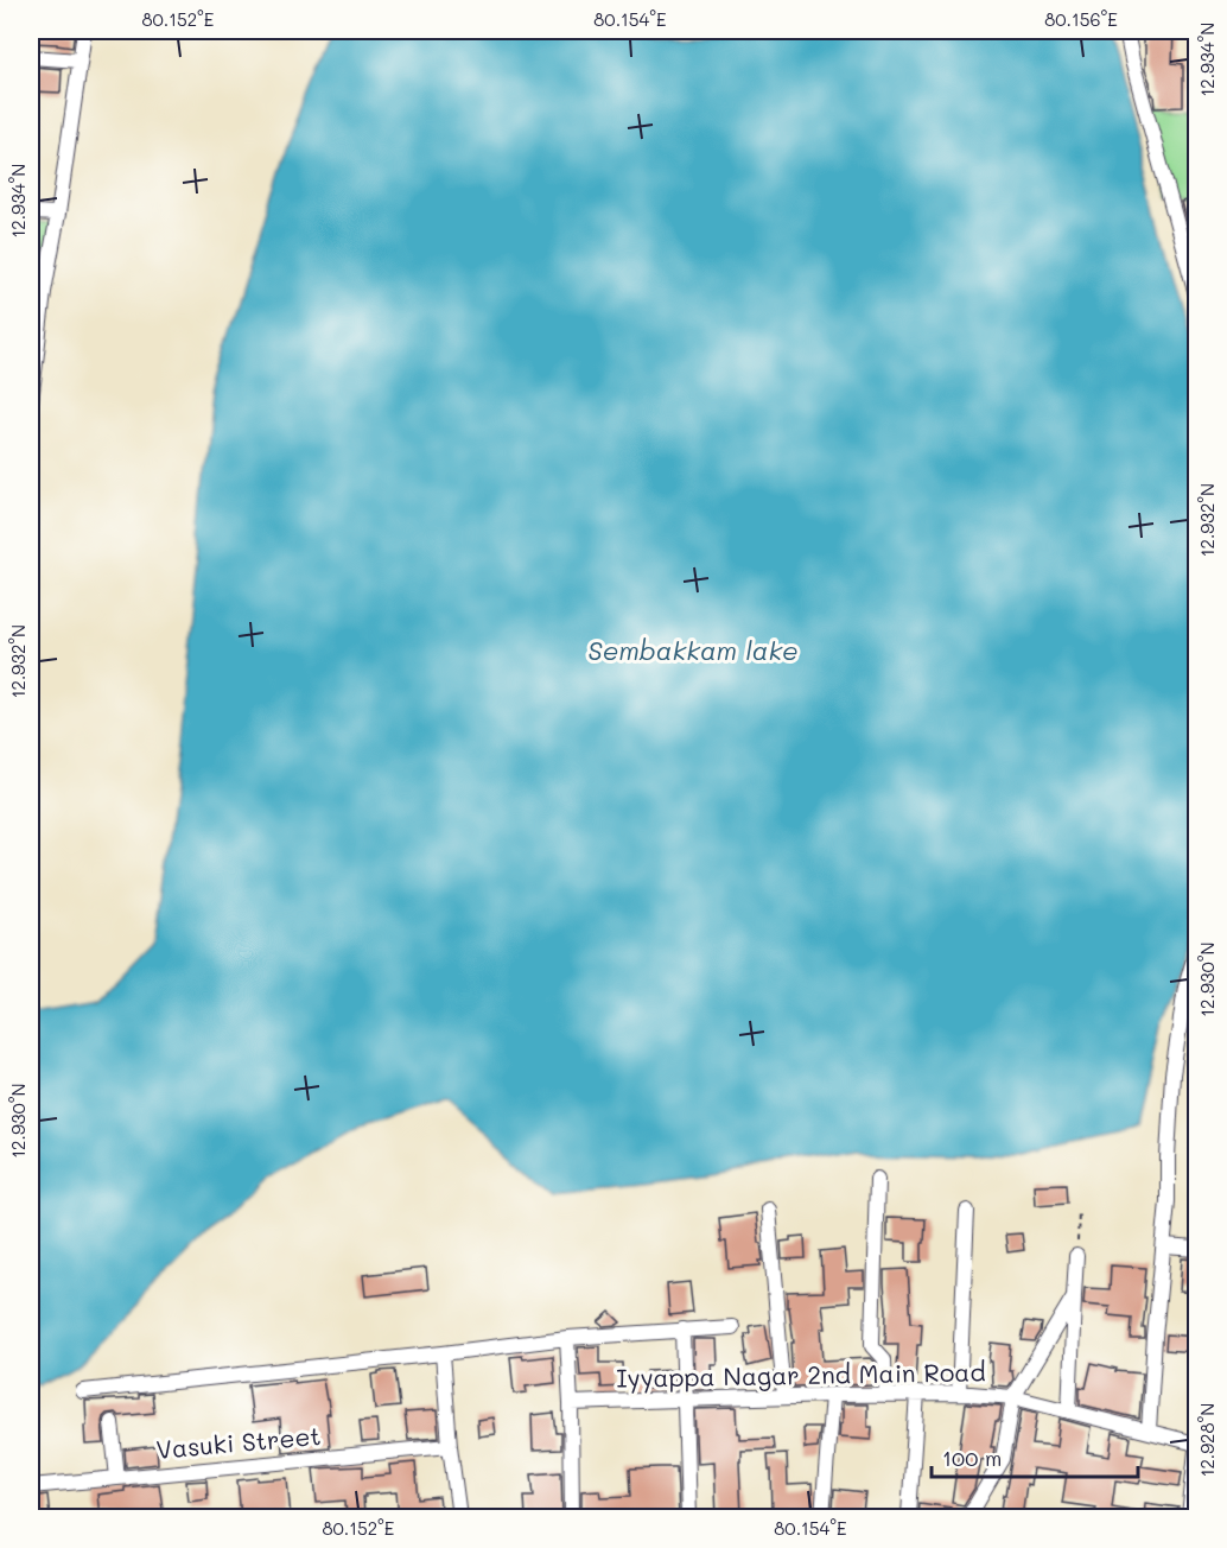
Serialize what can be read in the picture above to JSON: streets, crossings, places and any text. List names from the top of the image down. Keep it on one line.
{"streets":{"street":["Iyyappa Nagar 2nd Main Road","Vasuki Street"]},"water":["Sembakkam lake"],"scale_bar":"100 m","coordinates":["80.152°E","80.154°E","80.156°E","12.934°N","12.932°N","12.930°N","12.928°N"]}
